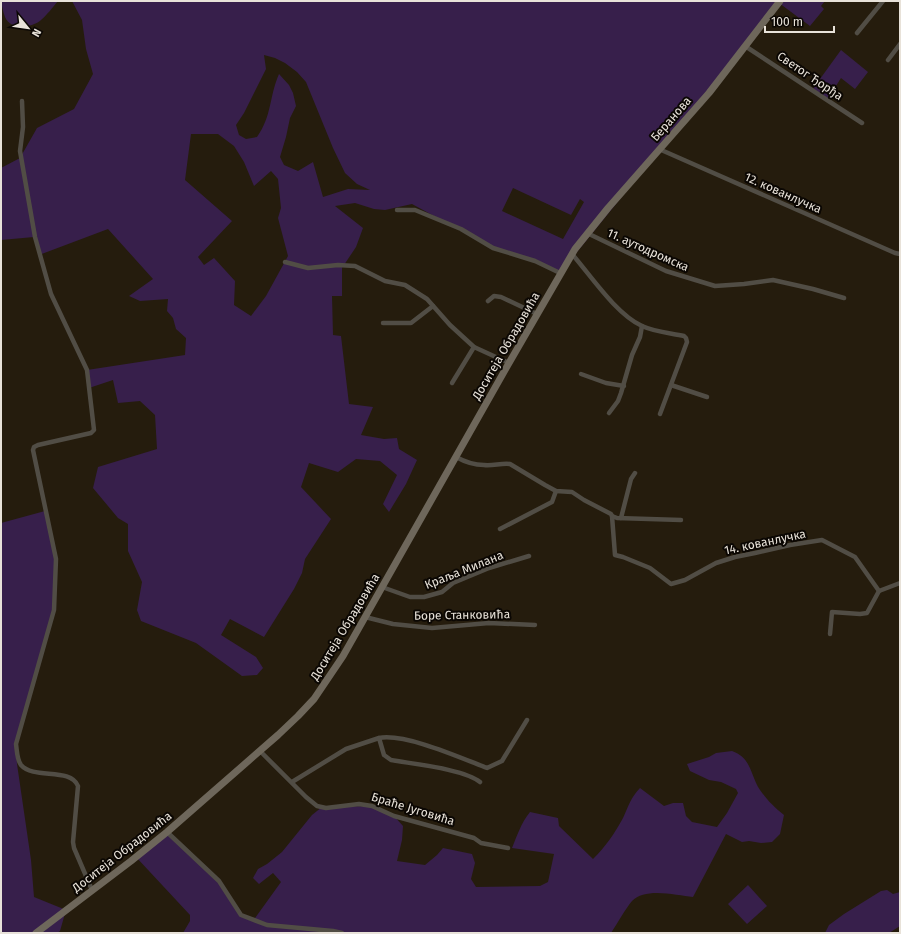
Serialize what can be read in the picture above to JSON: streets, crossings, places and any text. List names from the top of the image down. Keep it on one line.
{"streets":{"main road":["Беранова","Доситеја Обрадовића"],"street":["Светог Ђорђа","12. кованлучка","11. аутодромска","14. кованлучка","Краља Милана","Боре Станковића","Браће Југовића"]},"crossings":[["Светог Ђорђа","Беранова"],["Беранова","12. кованлучка"],["Беранова","11. аутодромска"],["Беранова","Доситеја Обрадовића"],["Доситеја Обрадовића","Краља Милана"],["Доситеја Обрадовића","Боре Станковића"],["Доситеја Обрадовића","Браће Југовића"]],"scale_bar":"100 m","north":"bottom right"}
